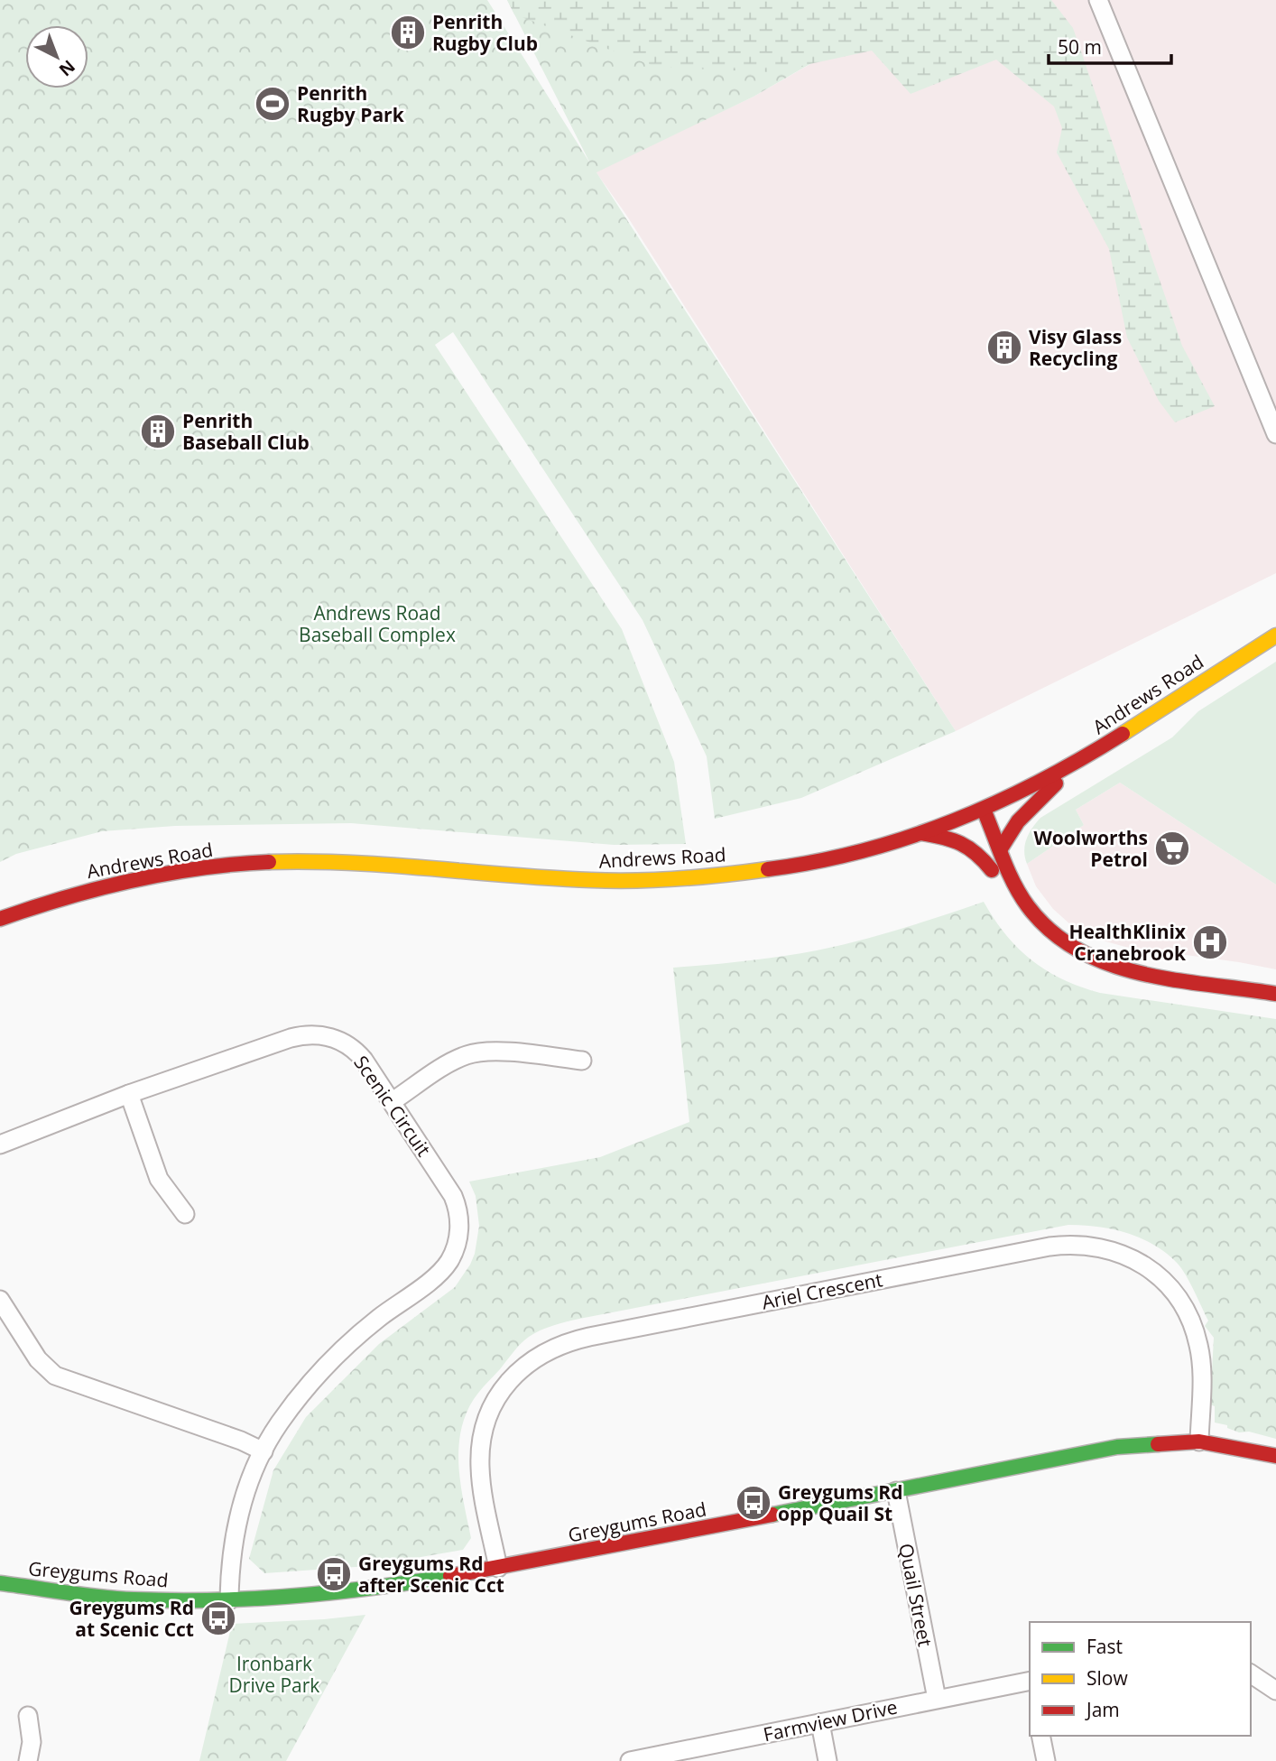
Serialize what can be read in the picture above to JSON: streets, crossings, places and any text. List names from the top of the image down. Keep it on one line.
{"streets":{"street":["Andrews Road","Scenic Circuit","Ariel Crescent","Greygums Road","Quail Street","Farmview Drive"]},"crossings":[["Scenic Circuit","Greygums Road"],["Ariel Crescent","Greygums Road"],["Greygums Road","Quail Street"],["Quail Street","Farmview Drive"]],"parks":["Andrews Road Baseball Complex","Ironbark Drive Park"],"places":{"building":["Penrith Rugby Club","Visy Glass Recycling","Penrith Baseball Club"],"sports":["Penrith Rugby Park"],"supermarket":["Woolworths Petrol"],"hospital":["HealthKlinix Cranebrook"],"bus stop":["Greygums Rd opp Quail St","Greygums Rd after Scenic Cct","Greygums Rd at Scenic Cct"]},"legend":["Fast","Slow","Jam"],"scale_bar":"50 m","north":"bottom right"}
